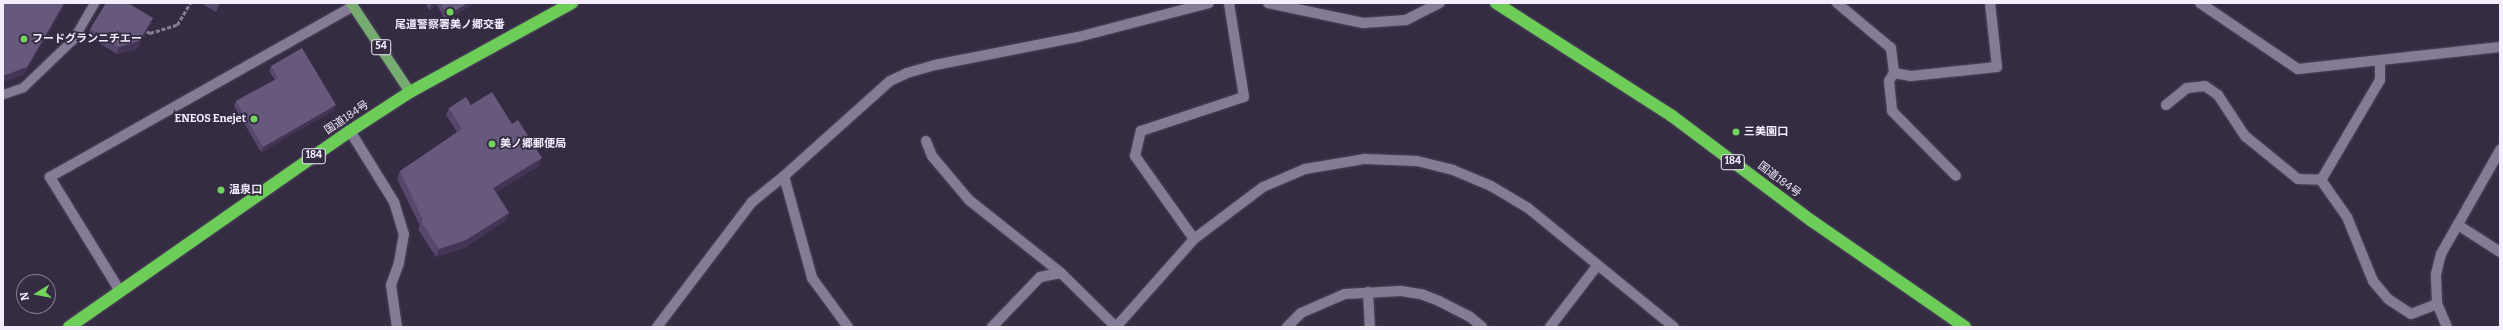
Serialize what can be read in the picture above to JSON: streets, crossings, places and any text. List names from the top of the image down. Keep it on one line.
{"streets":{"highway":["国道184号","184"],"main road":["54"]},"crossings":[["54","国道184号"]],"places":["尾道警察署美ノ郷交番","フードグランニチエー","ENEOS Enejet","三美園口","美ノ郷郵便局","温泉口"],"north":"left"}
